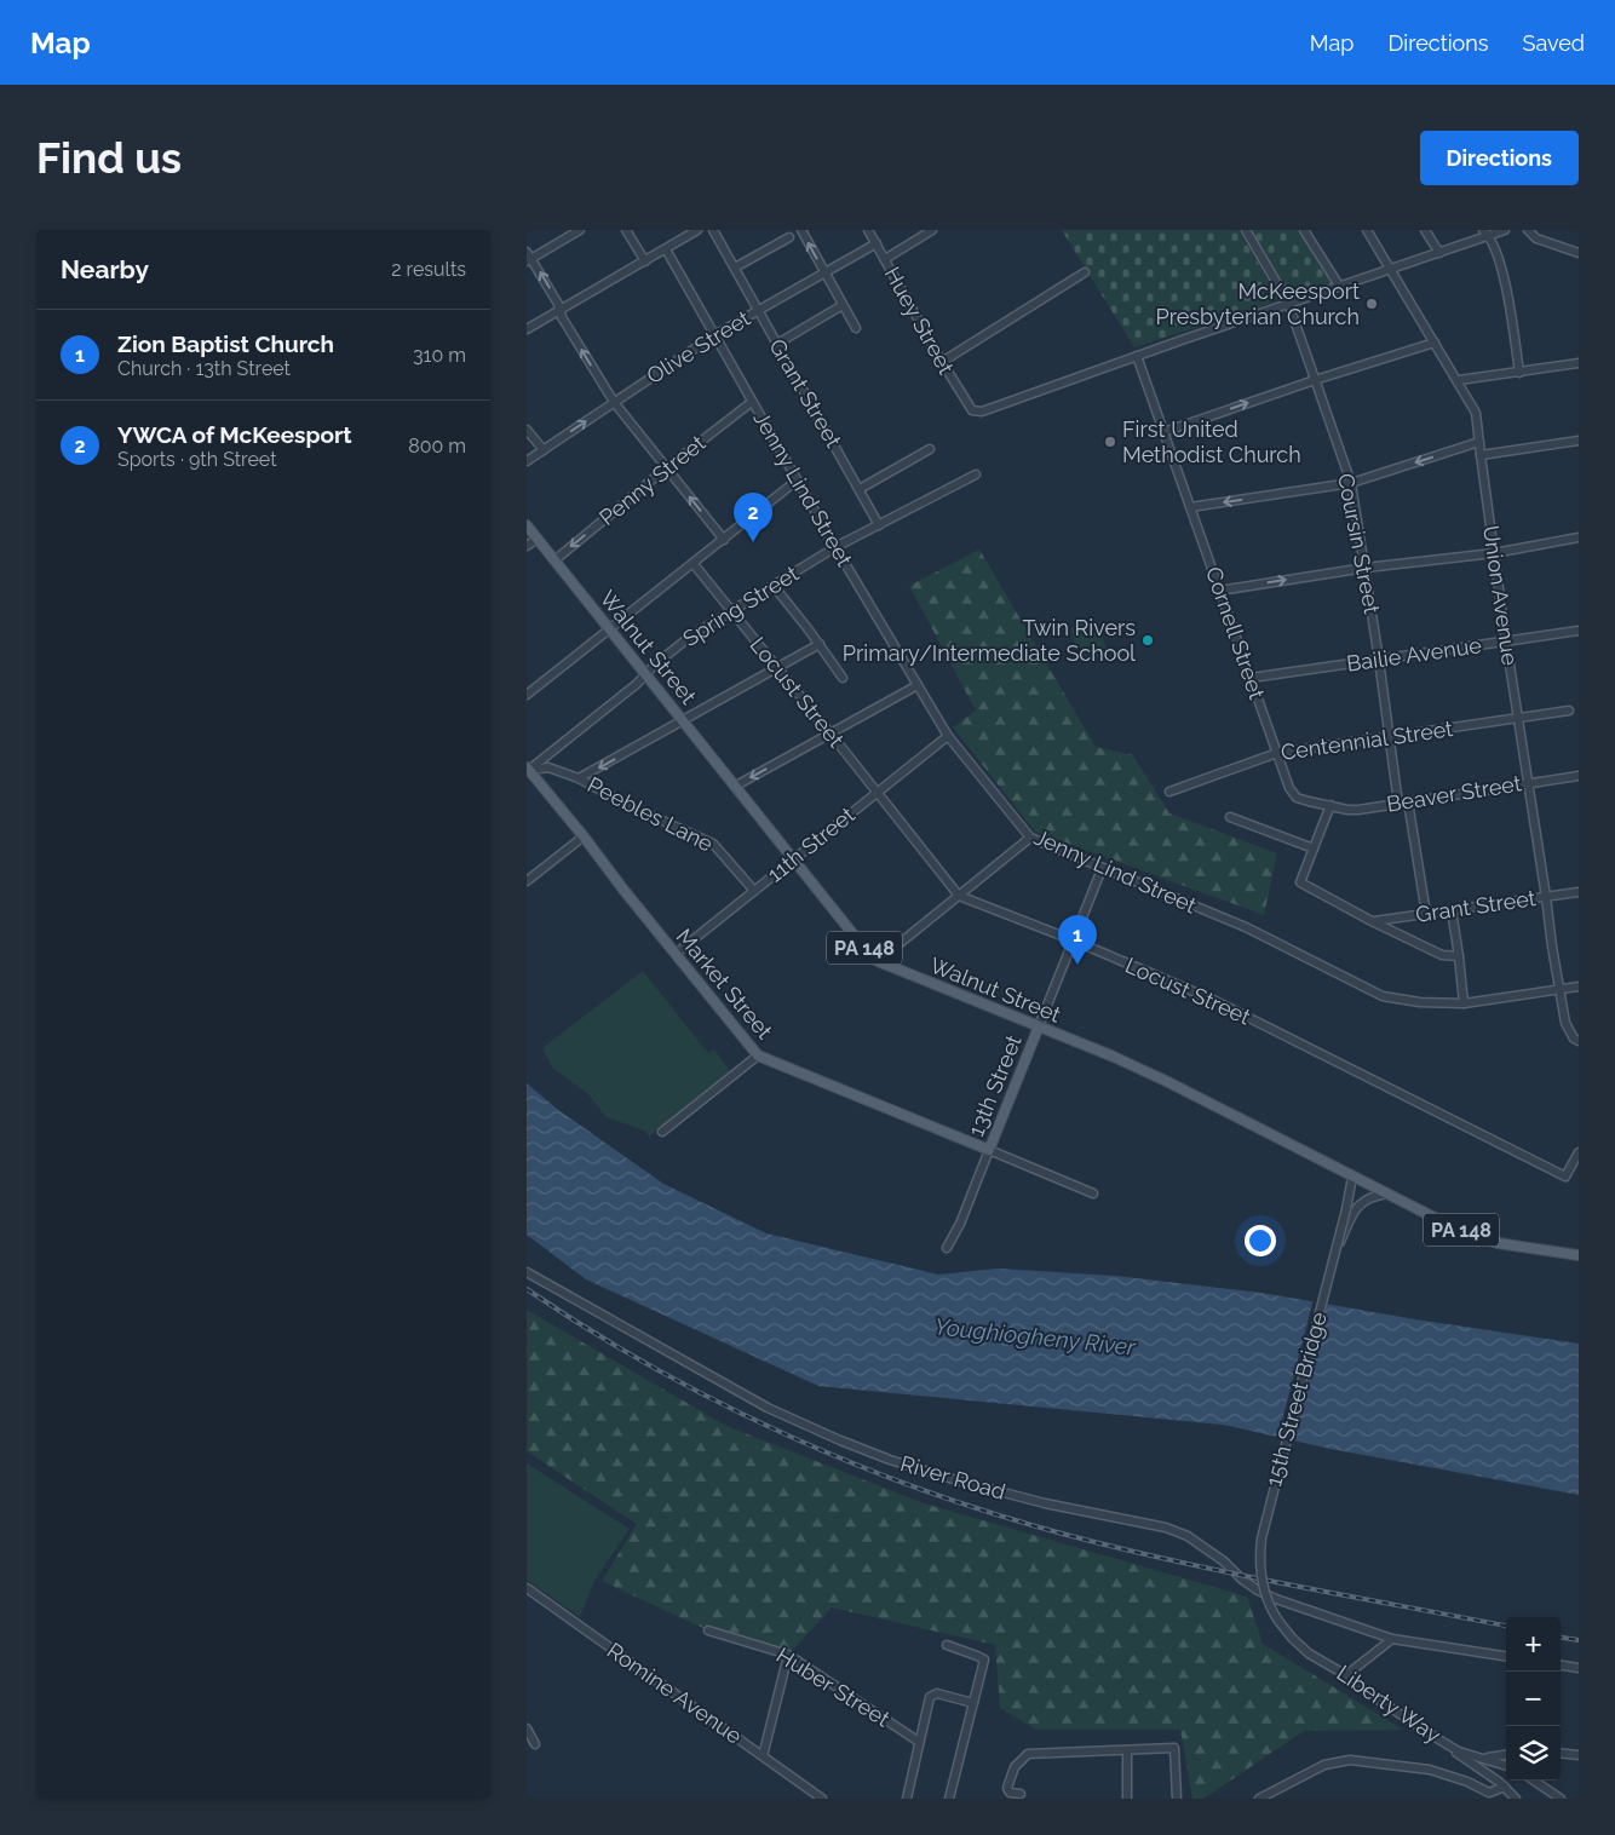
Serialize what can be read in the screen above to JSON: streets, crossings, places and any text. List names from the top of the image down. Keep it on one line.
{"streets":{"main road":["Walnut Street","PA 148","Market Street","13th Street"],"street":["Huey Street","Olive Street","Grant Street","Penny Street","Jenny Lind Street","Coursin Street","Union Avenue","Spring Street","Cornell Street","Bailie Avenue","Locust Street","Centennial Street","Beaver Street","Peebles Lane","11th Street","15th Street Bridge","River Road","Huber Street","Romine Avenue","Liberty Way"]},"crossings":[["Huey Street","Olive Street"],["Huey Street","Cornell Street"],["Olive Street","Grant Street"],["Olive Street","Jenny Lind Street"],["Grant Street","Union Avenue"],["Grant Street","Spring Street"],["Penny Street","Jenny Lind Street"],["Penny Street","Walnut Street"],["Jenny Lind Street","Union Avenue"],["Jenny Lind Street","Spring Street"],["Jenny Lind Street","11th Street"],["Jenny Lind Street","13th Street"],["Coursin Street","Bailie Avenue"],["Coursin Street","Centennial Street"],["Coursin Street","Beaver Street"],["Union Avenue","Bailie Avenue"],["Union Avenue","Centennial Street"],["Union Avenue","Beaver Street"],["Spring Street","Walnut Street"],["Spring Street","Locust Street"],["Spring Street","Peebles Lane"],["Spring Street","Market Street"],["Cornell Street","Bailie Avenue"],["Cornell Street","Centennial Street"],["Cornell Street","Beaver Street"],["Walnut Street","11th Street"],["Walnut Street","13th Street"],["Walnut Street","15th Street Bridge"],["Locust Street","11th Street"],["Locust Street","13th Street"],["Peebles Lane","11th Street"],["Peebles Lane","Market Street"],["11th Street","Market Street"],["Market Street","13th Street"],["15th Street Bridge","Liberty Way"]],"one_way":["Penny Street"],"water":["Youghiogheny River"],"places":["McKeesport Presbyterian Church","First United Methodist Church","Twin Rivers Primary/Intermediate School"],"page":{"header":"Map","nav":["Map","Directions","Saved"],"buttons":"Directions","title":"Find us","heading":["Nearby","2 results"],"list":[{"mark":"1","name":"Zion Baptist Church","note":"Church · 13th Street","value":"310 m"},{"mark":"2","name":"YWCA of McKeesport","note":"Sports · 9th Street","value":"800 m"}],"pins":["2","1"],"map_buttons":["+","−"]}}
